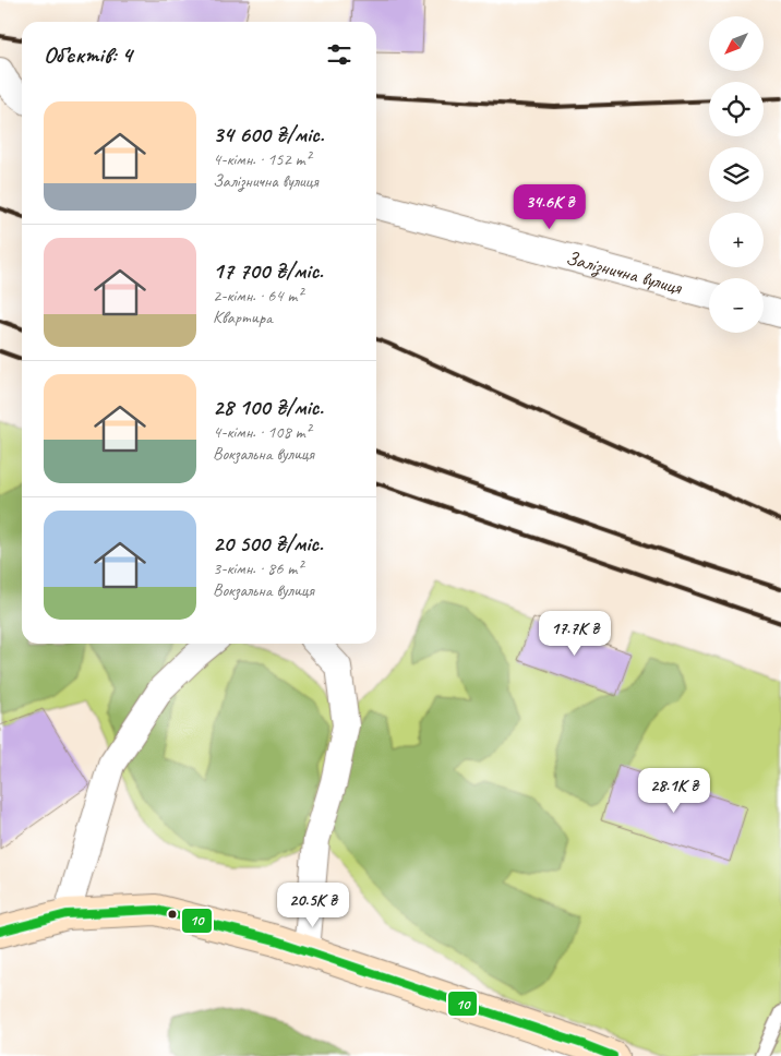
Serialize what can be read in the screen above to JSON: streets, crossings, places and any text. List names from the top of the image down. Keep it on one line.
{"streets":{"street":["Залізнична вулиця"]},"lines":["transit line 10"],"north":"bottom left","page":{"map_buttons":["+","−"],"heading":"Об’єктів: 4","list":[{"name":"34 600 ₴/міс.","note":"4-кімн. · 152 m² · Залізнична вулиця"},{"name":"17 700 ₴/міс.","note":"2-кімн. · 64 m² · Квартира"},{"name":"28 100 ₴/міс.","note":"4-кімн. · 108 m² · Вокзальна вулиця"},{"name":"20 500 ₴/міс.","note":"3-кімн. · 86 m² · Вокзальна вулиця"}],"price":["34.6K ₴","17.7K ₴","28.1K ₴","20.5K ₴"]}}
